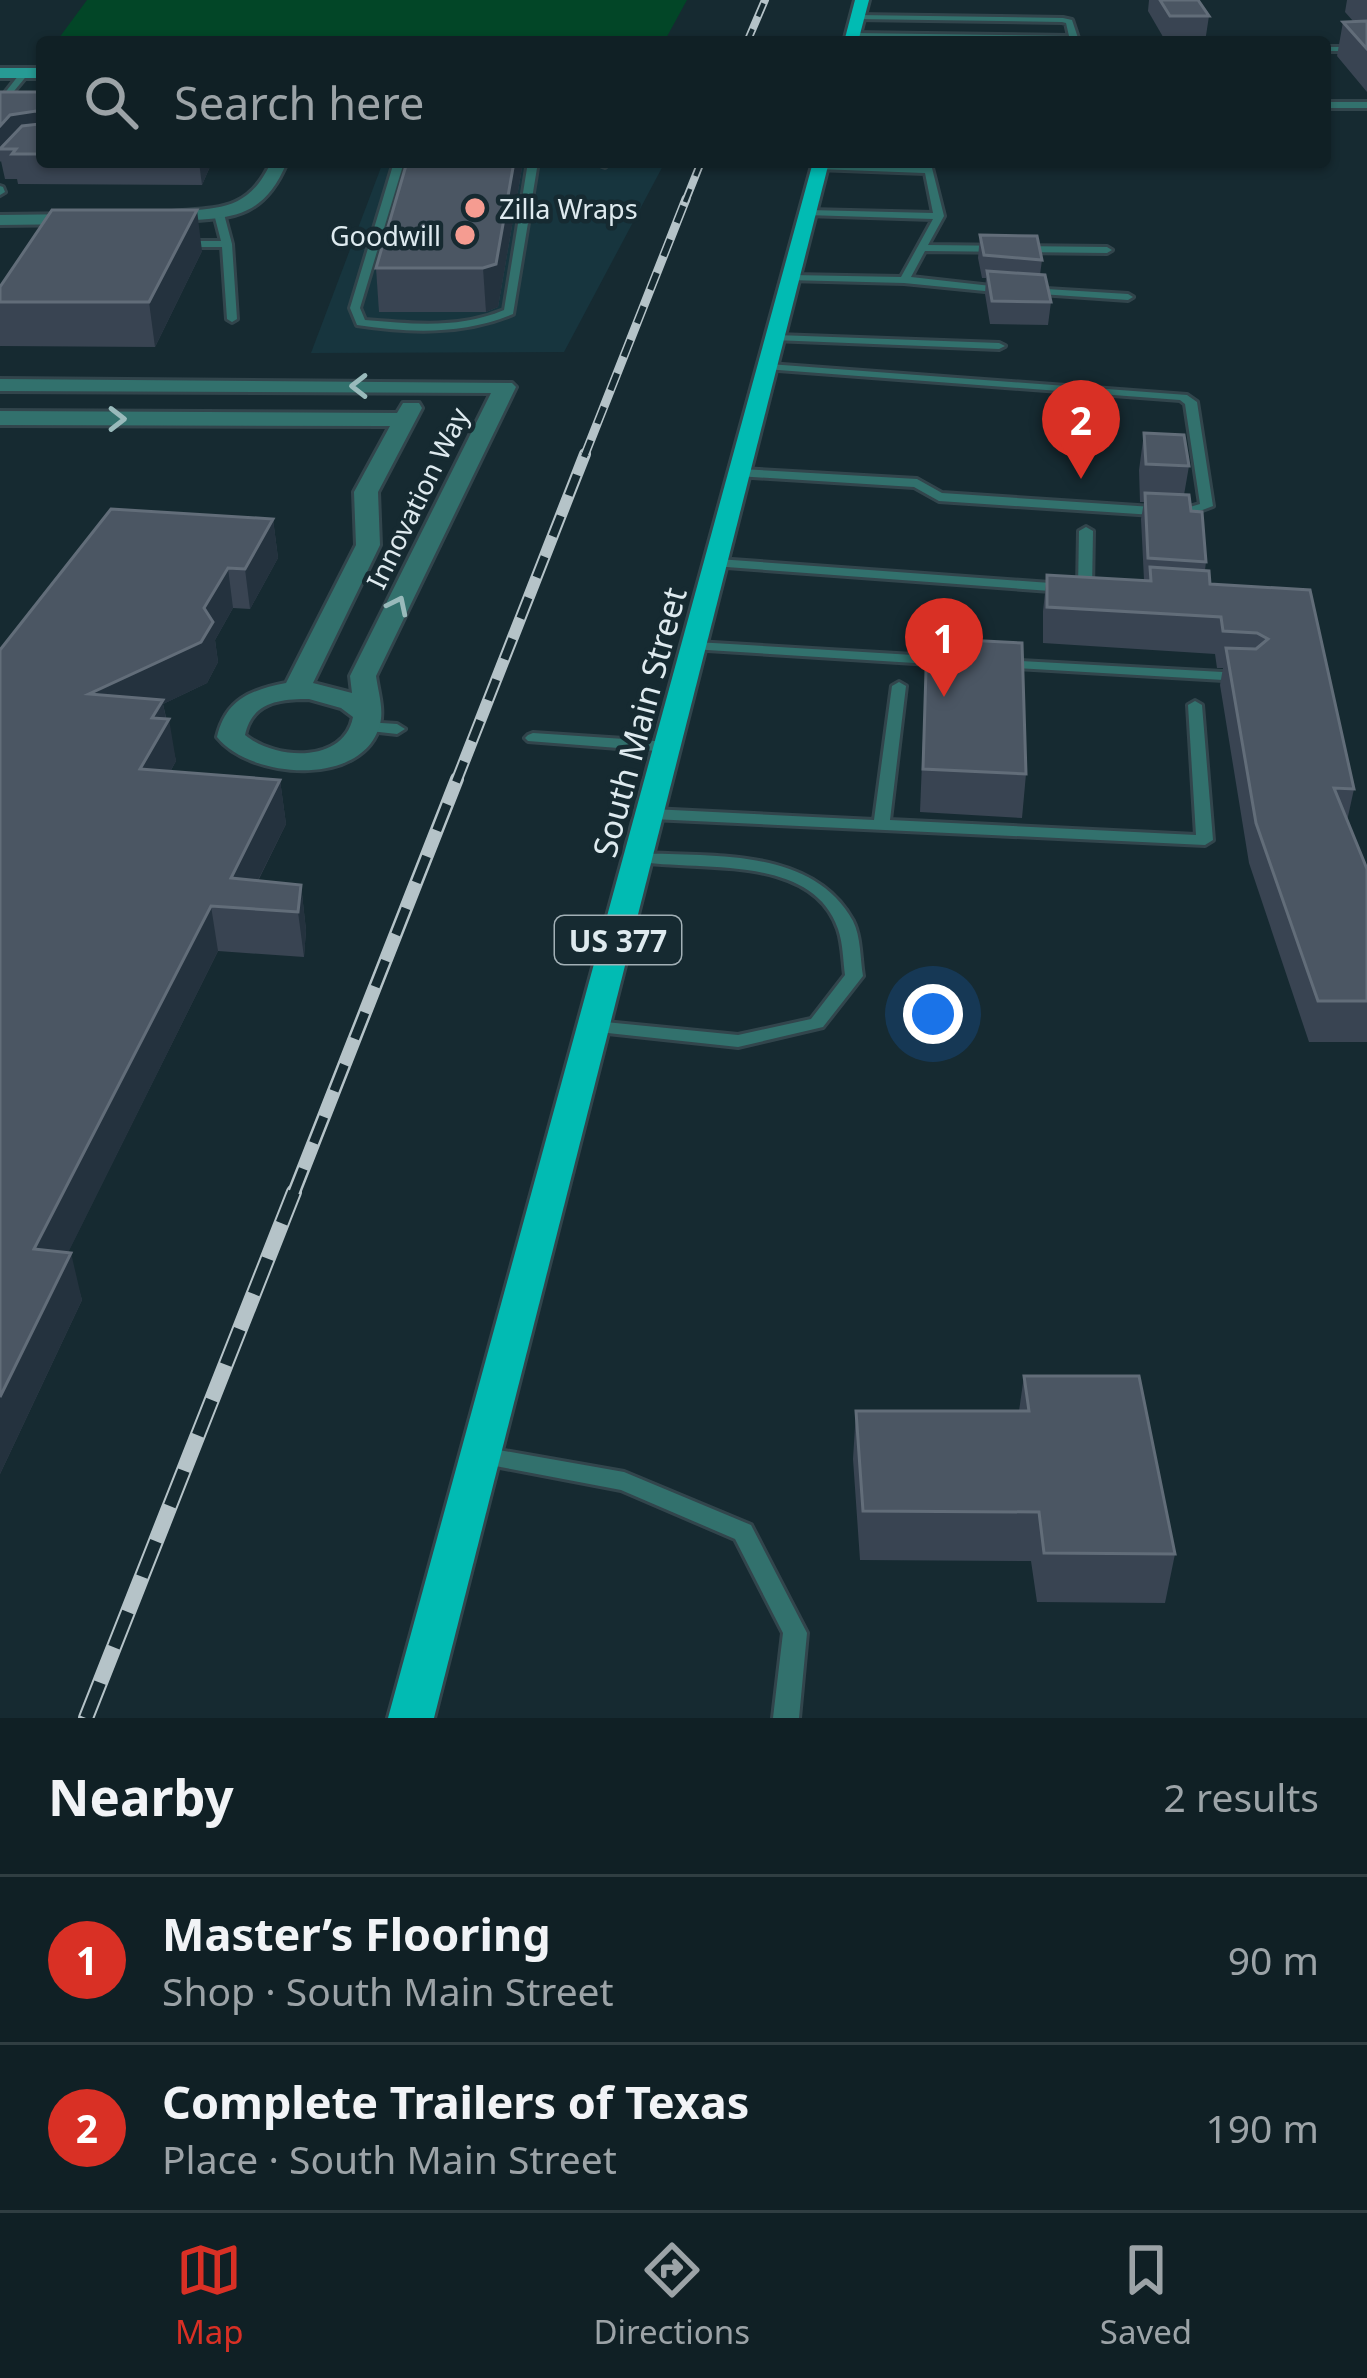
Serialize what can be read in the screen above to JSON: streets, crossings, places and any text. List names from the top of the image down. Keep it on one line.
{"streets":{"main road":["South Main Street","US 377"],"street":["Innovation Way"]},"places":["Zilla Wraps","Goodwill"],"page":{"search":"Search here","pins":["2","1"],"heading":["Nearby","2 results"],"list":[{"mark":"1","name":"Master’s Flooring","note":"Shop · South Main Street","value":"90 m"},{"mark":"2","name":"Complete Trailers of Texas","note":"Place · South Main Street","value":"190 m"}],"nav":["Map","Directions","Saved"]}}
